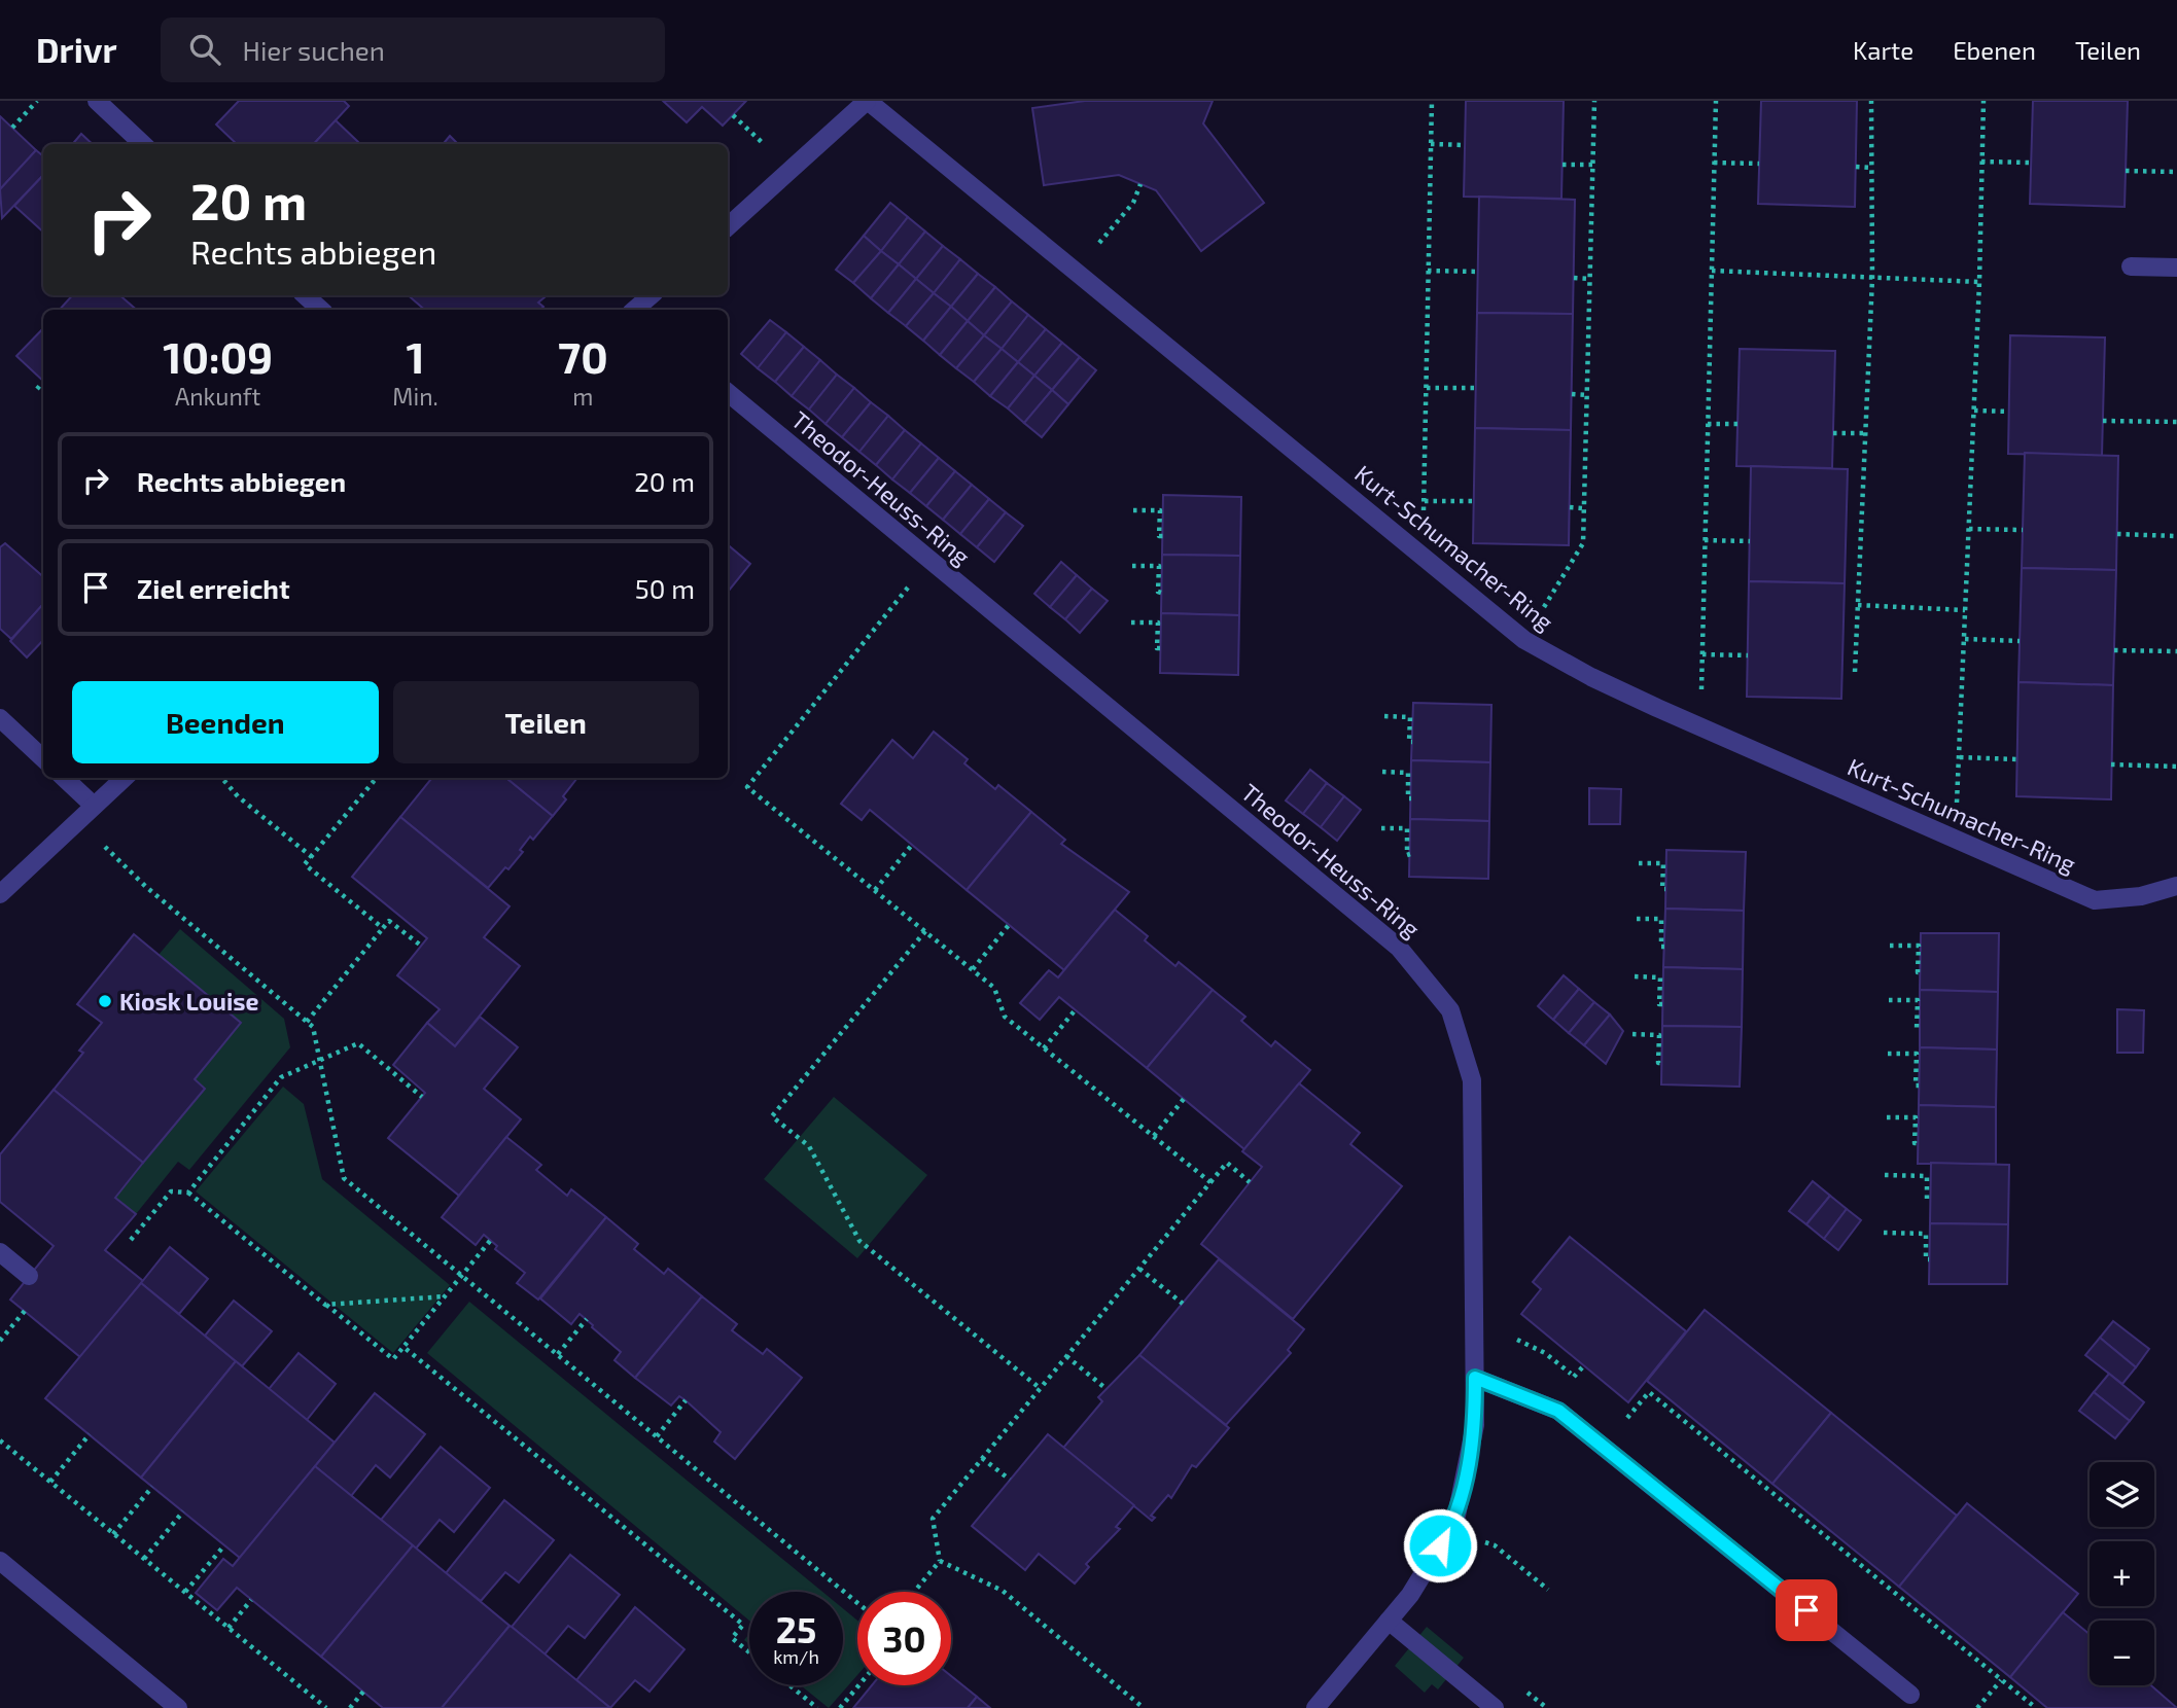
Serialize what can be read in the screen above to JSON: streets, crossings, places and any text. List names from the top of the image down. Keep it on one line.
{"streets":{"street":["Theodor-Heuss-Ring","Kurt-Schumacher-Ring"]},"places":["Kiosk Louise"],"page":{"header":"Drivr","search":"Hier suchen","nav":["Karte","Ebenen","Teilen"],"turn":["20 m","Rechts abbiegen"],"eta":["10:09","Ankunft","1","Min.","70","m"],"list":[{"name":"Rechts abbiegen","value":"20 m"},{"name":"Ziel erreicht","value":"50 m"}],"buttons":["Beenden","Teilen"],"map_buttons":["+","−"],"speed":"25 km/h","limit":"30"}}
